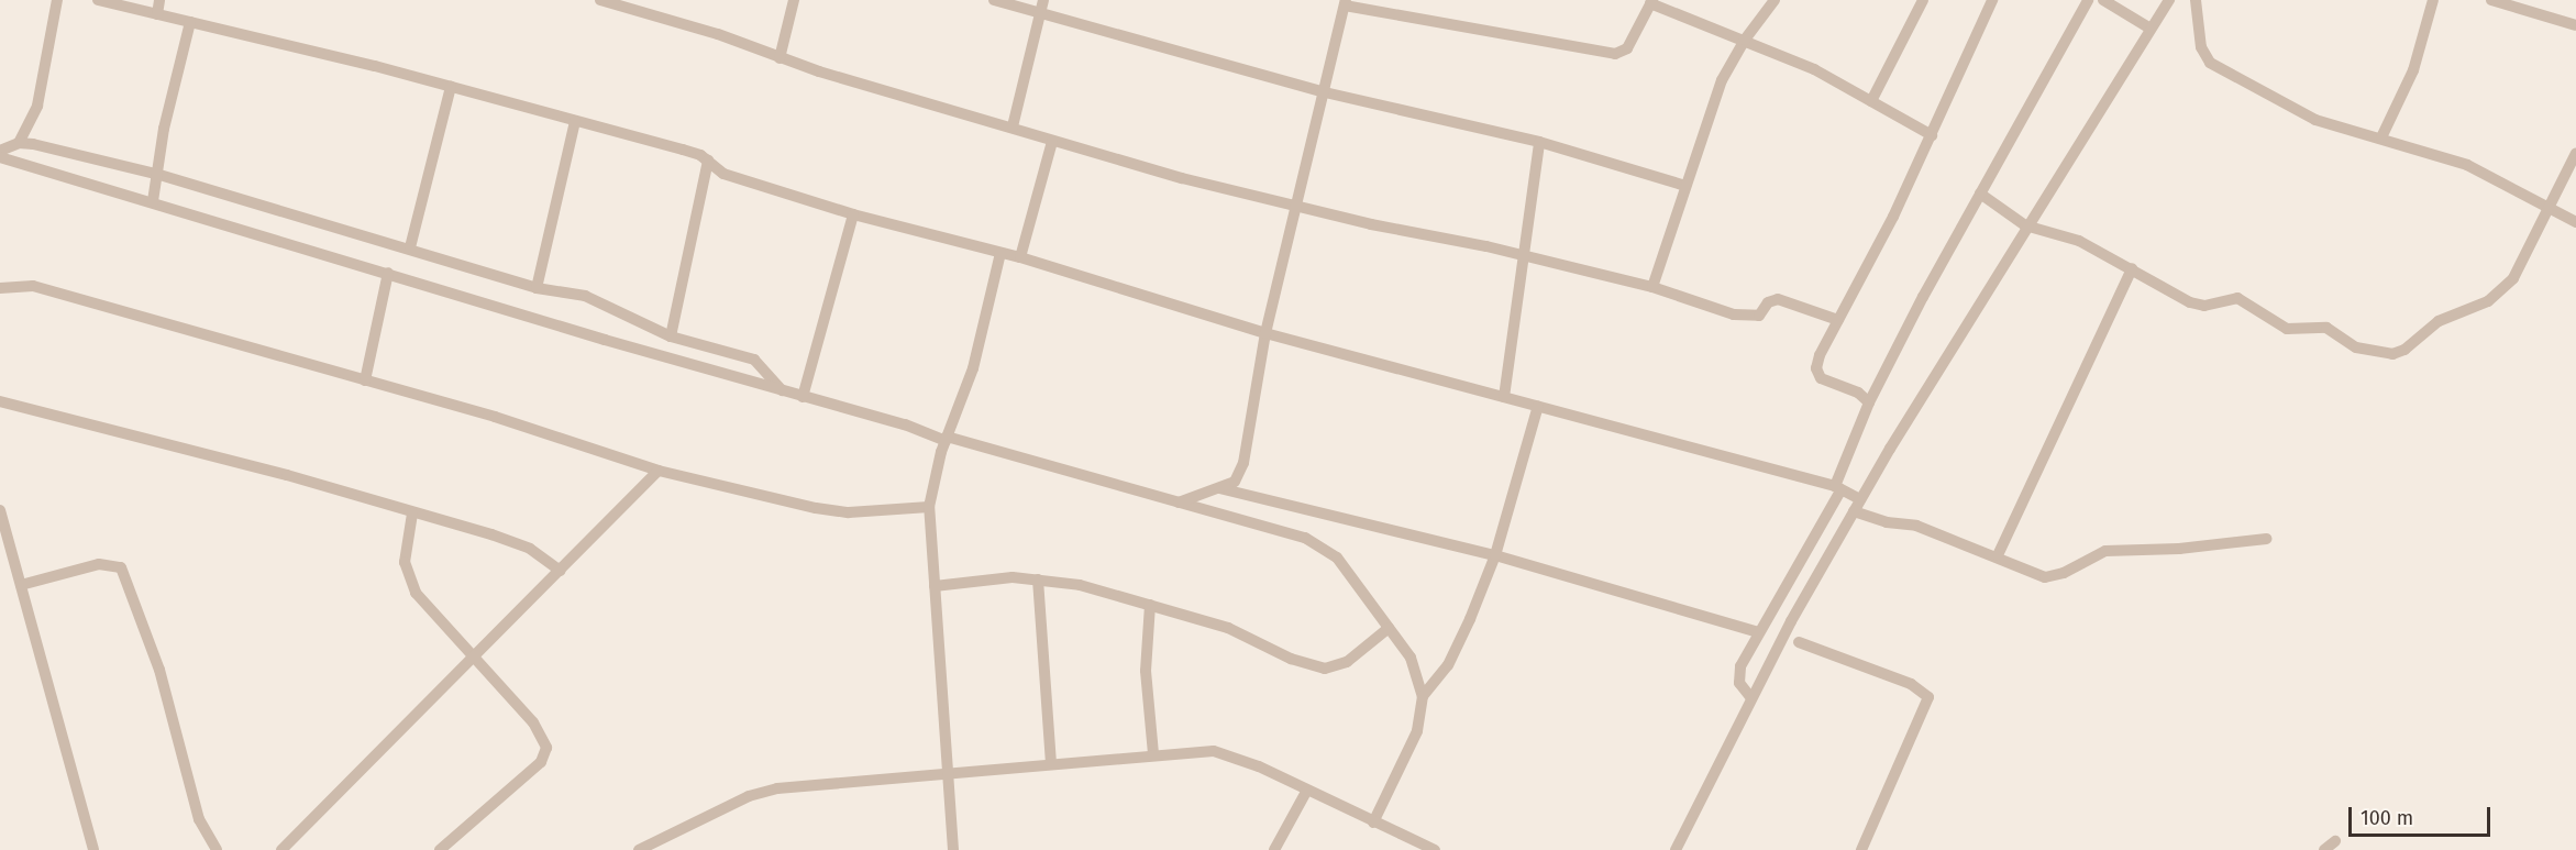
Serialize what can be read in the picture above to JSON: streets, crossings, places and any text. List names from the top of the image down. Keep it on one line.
{"scale_bar":"100 m"}
